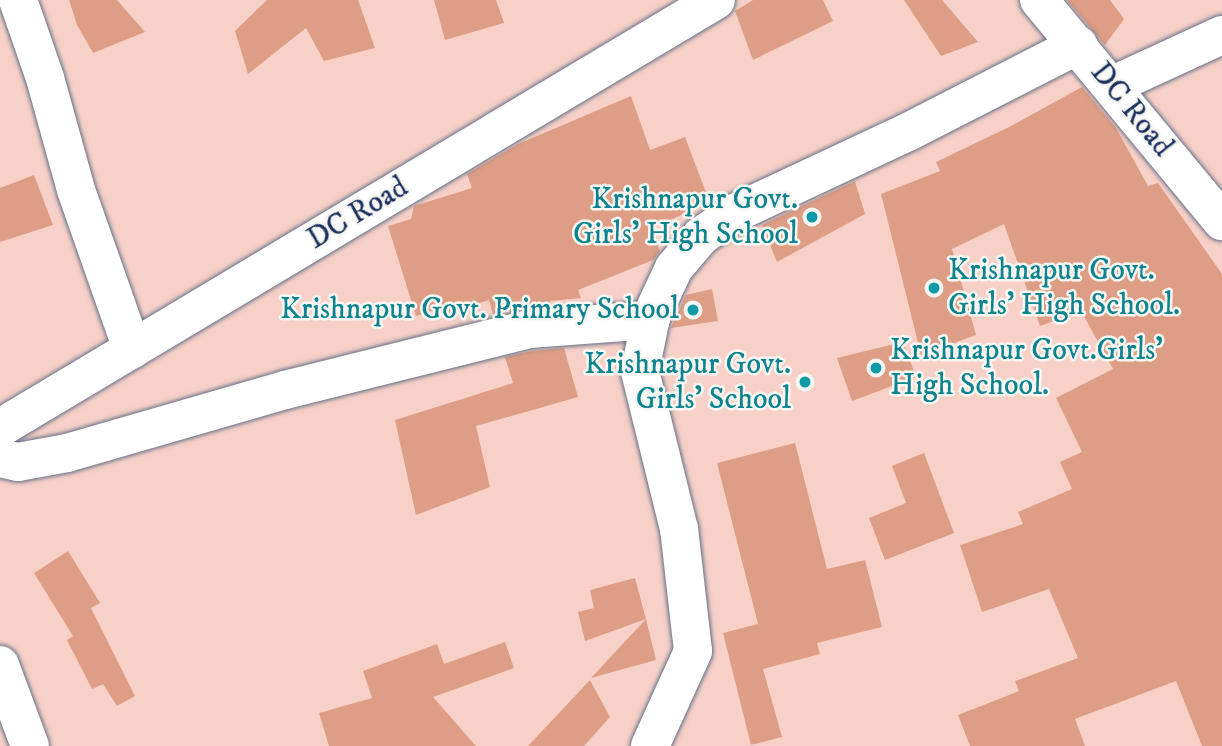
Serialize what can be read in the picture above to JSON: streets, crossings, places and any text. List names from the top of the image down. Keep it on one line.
{"streets":{"street":["DC Road"]},"places":["Krishnapur Govt. Girls' High School","Krishnapur Govt. Girls' High School.","Krishnapur Govt. Primary School","Krishnapur Govt.Girls' High School.","Krishnapur Govt. Girls' School"]}
